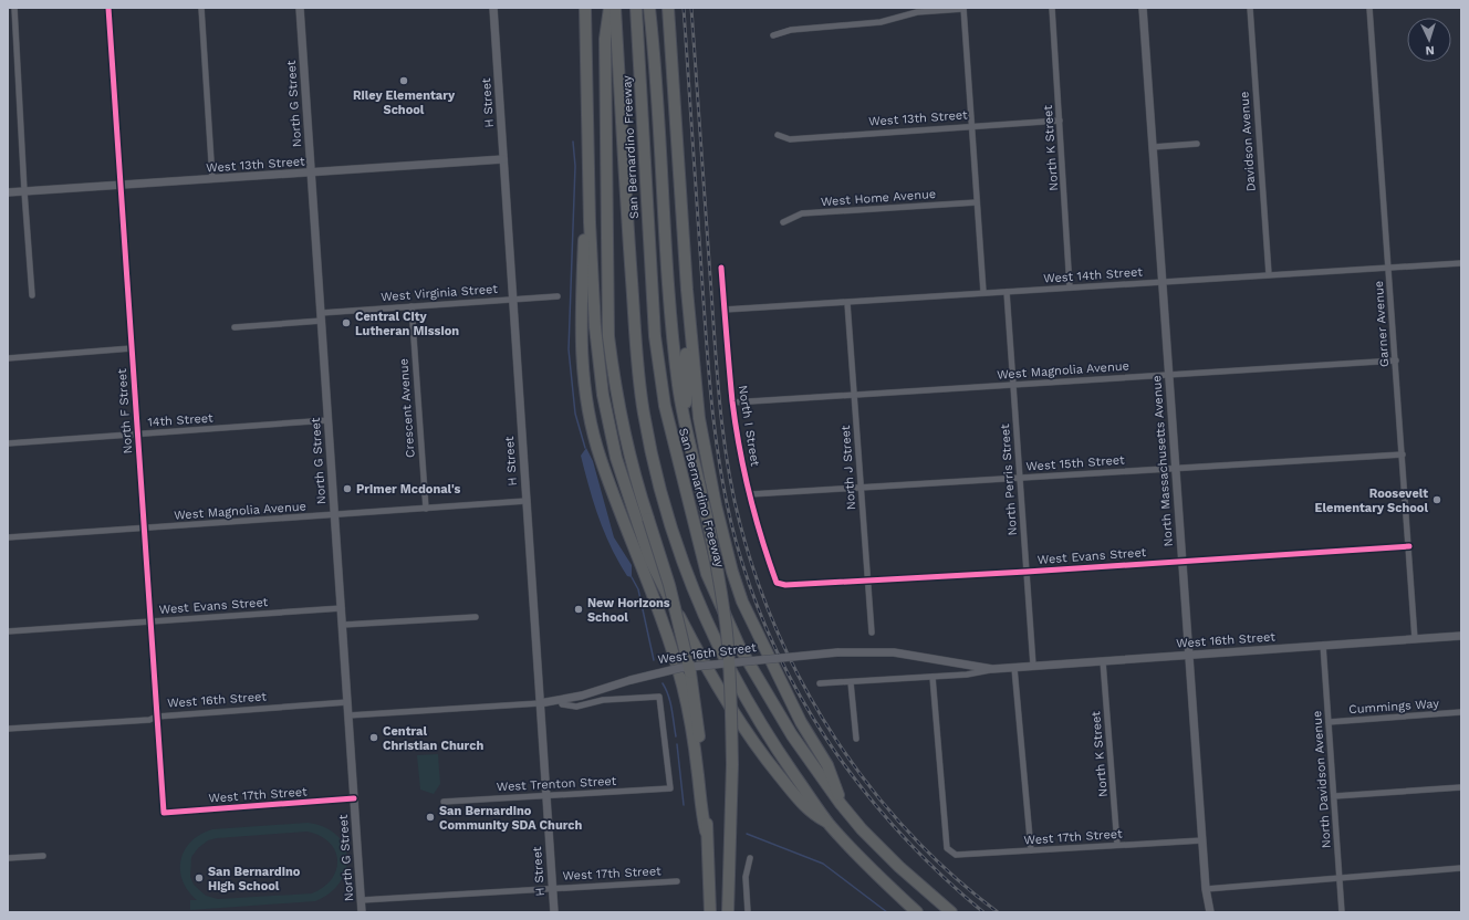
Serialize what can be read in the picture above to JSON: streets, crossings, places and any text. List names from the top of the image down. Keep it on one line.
{"streets":{"highway":["San Bernardino Freeway"],"street":["H Street","North G Street","West 13th Street","Davidson Avenue","North K Street","West Home Avenue","West 14th Street","West Virginia Street","Garner Avenue","West Magnolia Avenue","Crescent Avenue","North F Street","14th Street","North I Street","North Massachusetts Avenue","West 15th Street","North J Street","North Perris Street","West Evans Street","West 16th Street","Cummings Way","North Davidson Avenue","West Trenton Street","West 17th Street"]},"crossings":[["H Street","West 13th Street"],["H Street","West Virginia Street"],["H Street","West Magnolia Avenue"],["H Street","West 16th Street"],["H Street","West Trenton Street"],["H Street","West 17th Street"],["North G Street","West 13th Street"],["North G Street","West Virginia Street"],["North G Street","West Magnolia Avenue"],["North G Street","14th Street"],["North G Street","West Evans Street"],["North G Street","West 16th Street"],["North G Street","West 17th Street"],["West 13th Street","North K Street"],["West 13th Street","North F Street"],["Davidson Avenue","West 14th Street"],["North K Street","West 14th Street"],["North K Street","West 16th Street"],["North K Street","West 17th Street"],["West 14th Street","Garner Avenue"],["West 14th Street","North I Street"],["West 14th Street","North Massachusetts Avenue"],["West 14th Street","North J Street"],["West 14th Street","North Perris Street"],["West Virginia Street","Crescent Avenue"],["Garner Avenue","West Magnolia Avenue"],["Garner Avenue","West 15th Street"],["Garner Avenue","West Evans Street"],["Garner Avenue","West 16th Street"],["West Magnolia Avenue","Crescent Avenue"],["West Magnolia Avenue","North F Street"],["West Magnolia Avenue","North I Street"],["West Magnolia Avenue","North Massachusetts Avenue"],["West Magnolia Avenue","North J Street"],["West Magnolia Avenue","North Perris Street"],["North F Street","14th Street"],["North F Street","West Evans Street"],["North F Street","West 16th Street"],["North F Street","West 17th Street"],["North I Street","West 15th Street"],["North I Street","West Evans Street"],["North Massachusetts Avenue","West 15th Street"],["North Massachusetts Avenue","West Evans Street"],["North Massachusetts Avenue","West 16th Street"],["North Massachusetts Avenue","West 17th Street"],["West 15th Street","North J Street"],["West 15th Street","North Perris Street"],["North J Street","West Evans Street"],["North Perris Street","West Evans Street"],["North Perris Street","West 16th Street"],["West 16th Street","North Davidson Avenue"],["West 16th Street","West Trenton Street"],["West 16th Street","West 17th Street"],["Cummings Way","North Davidson Avenue"]],"places":["Riley Elementary School","Central City Lutheran Mission","Primer Mcdonal's","Roosevelt Elementary School","New Horizons School","Central Christian Church","San Bernardino Community SDA Church","San Bernardino High School"],"north":"bottom"}
